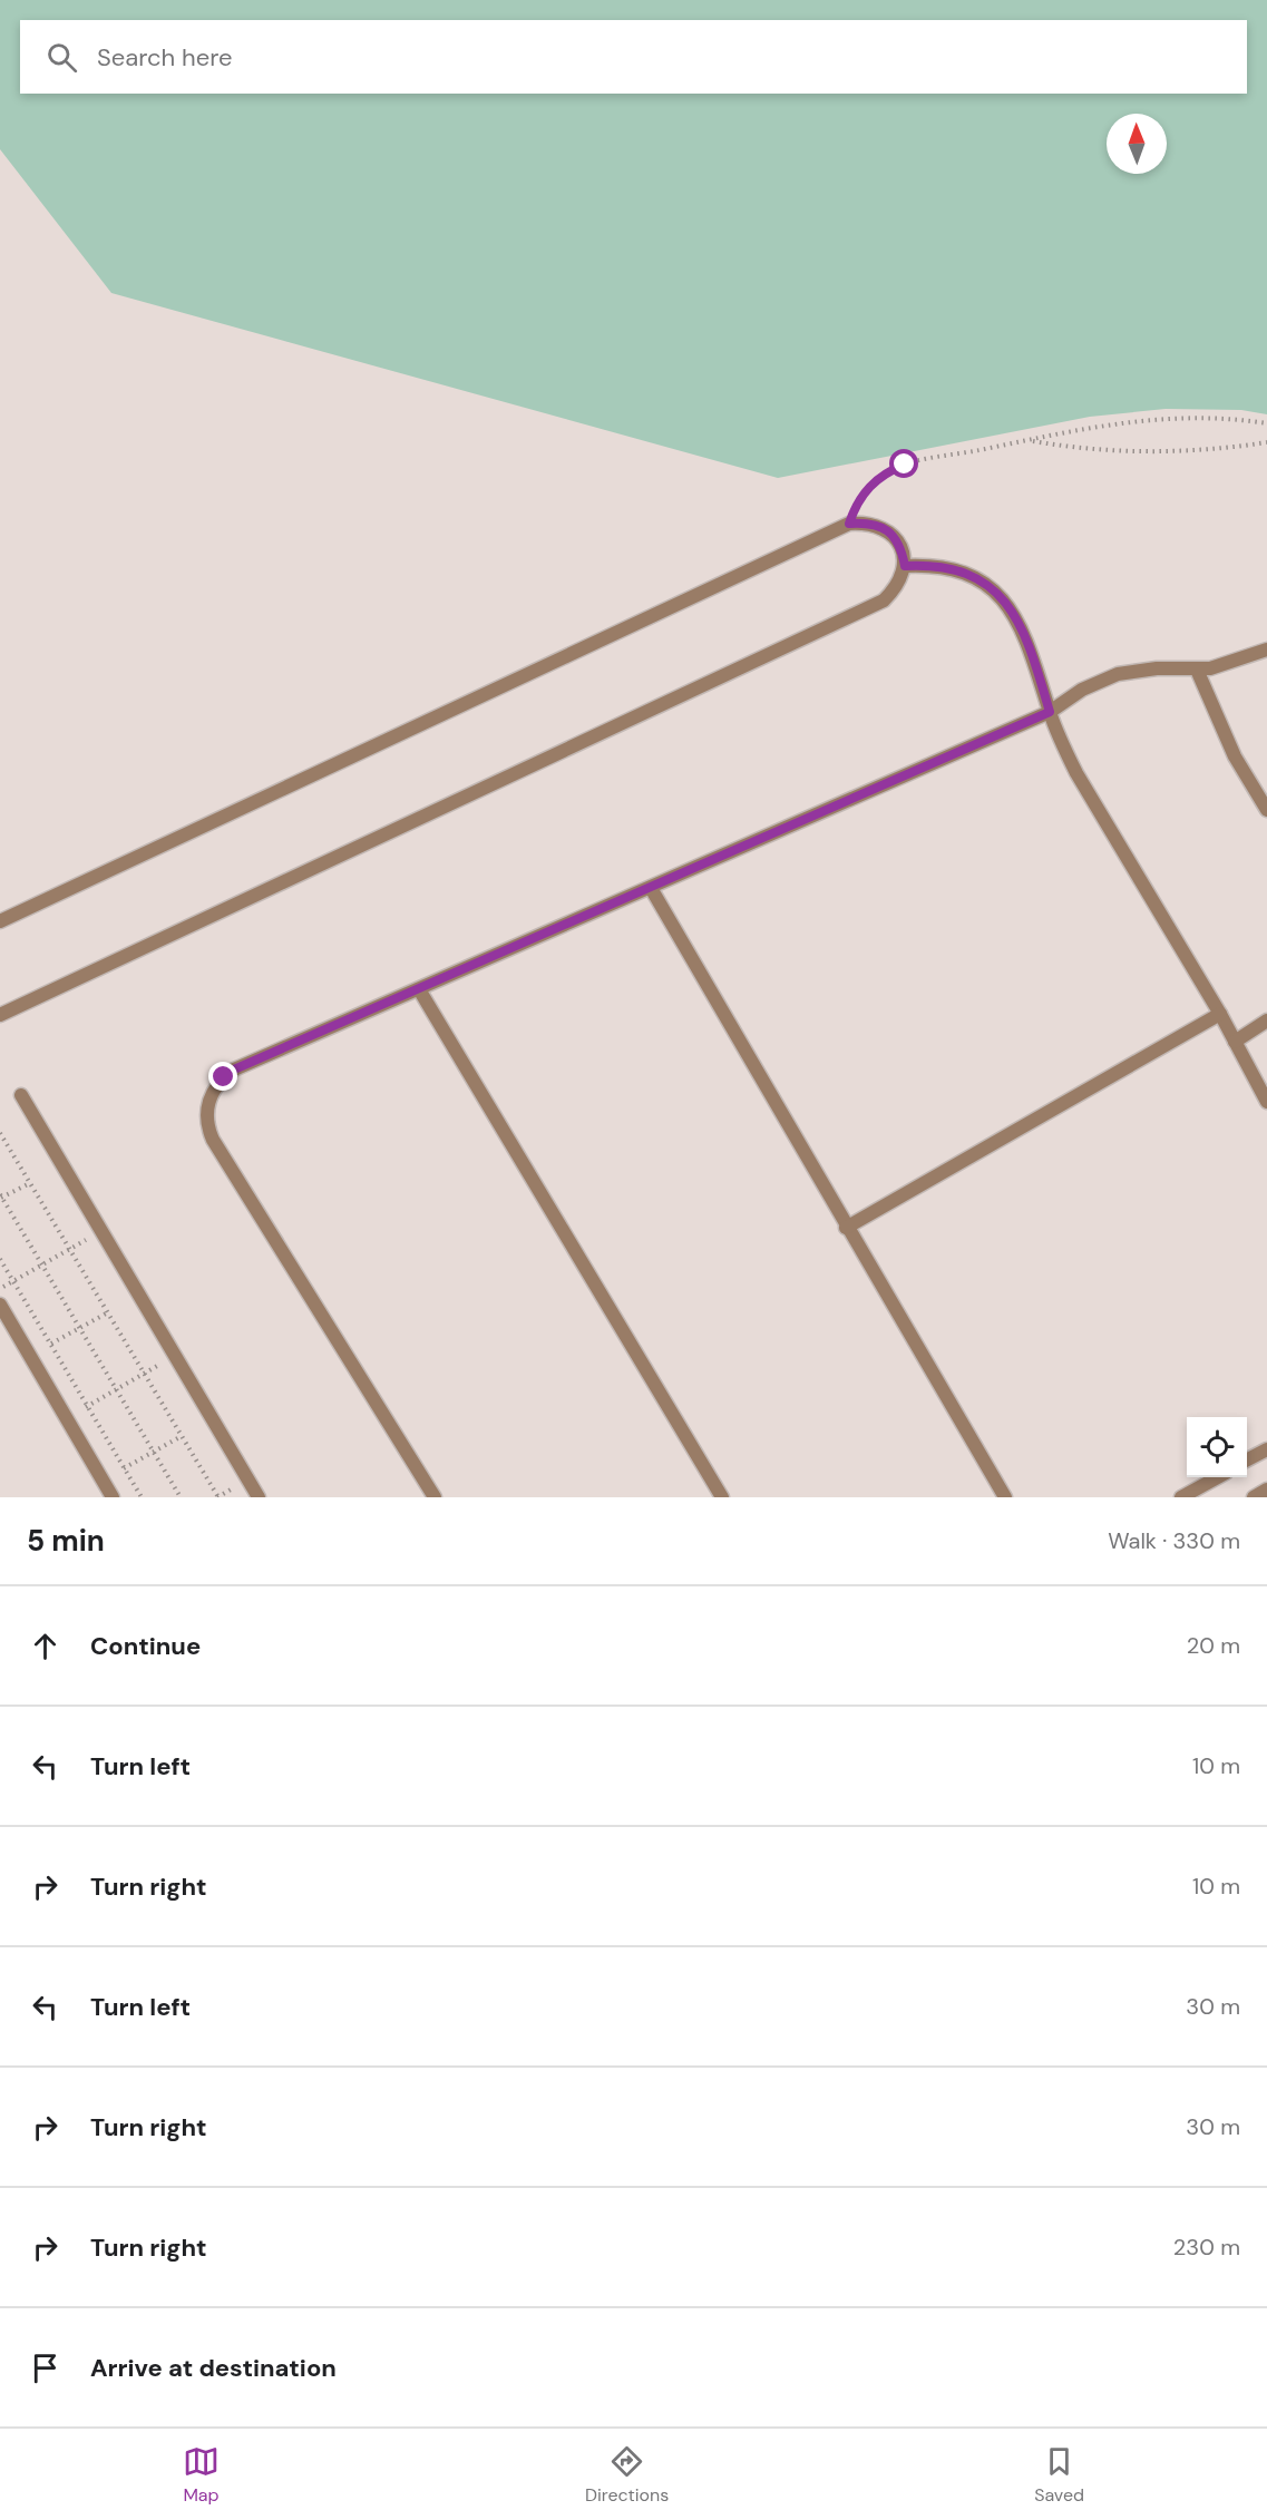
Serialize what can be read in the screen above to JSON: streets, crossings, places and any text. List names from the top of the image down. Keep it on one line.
{"north":"top","page":{"search":"Search here","heading":["5 min","Walk · 330 m"],"list":[["Continue","20 m"],["Turn left","10 m"],["Turn right","10 m"],["Turn left","30 m"],["Turn right","30 m"],["Turn right","230 m"],"Arrive at destination"],"nav":["Map","Directions","Saved"]}}
